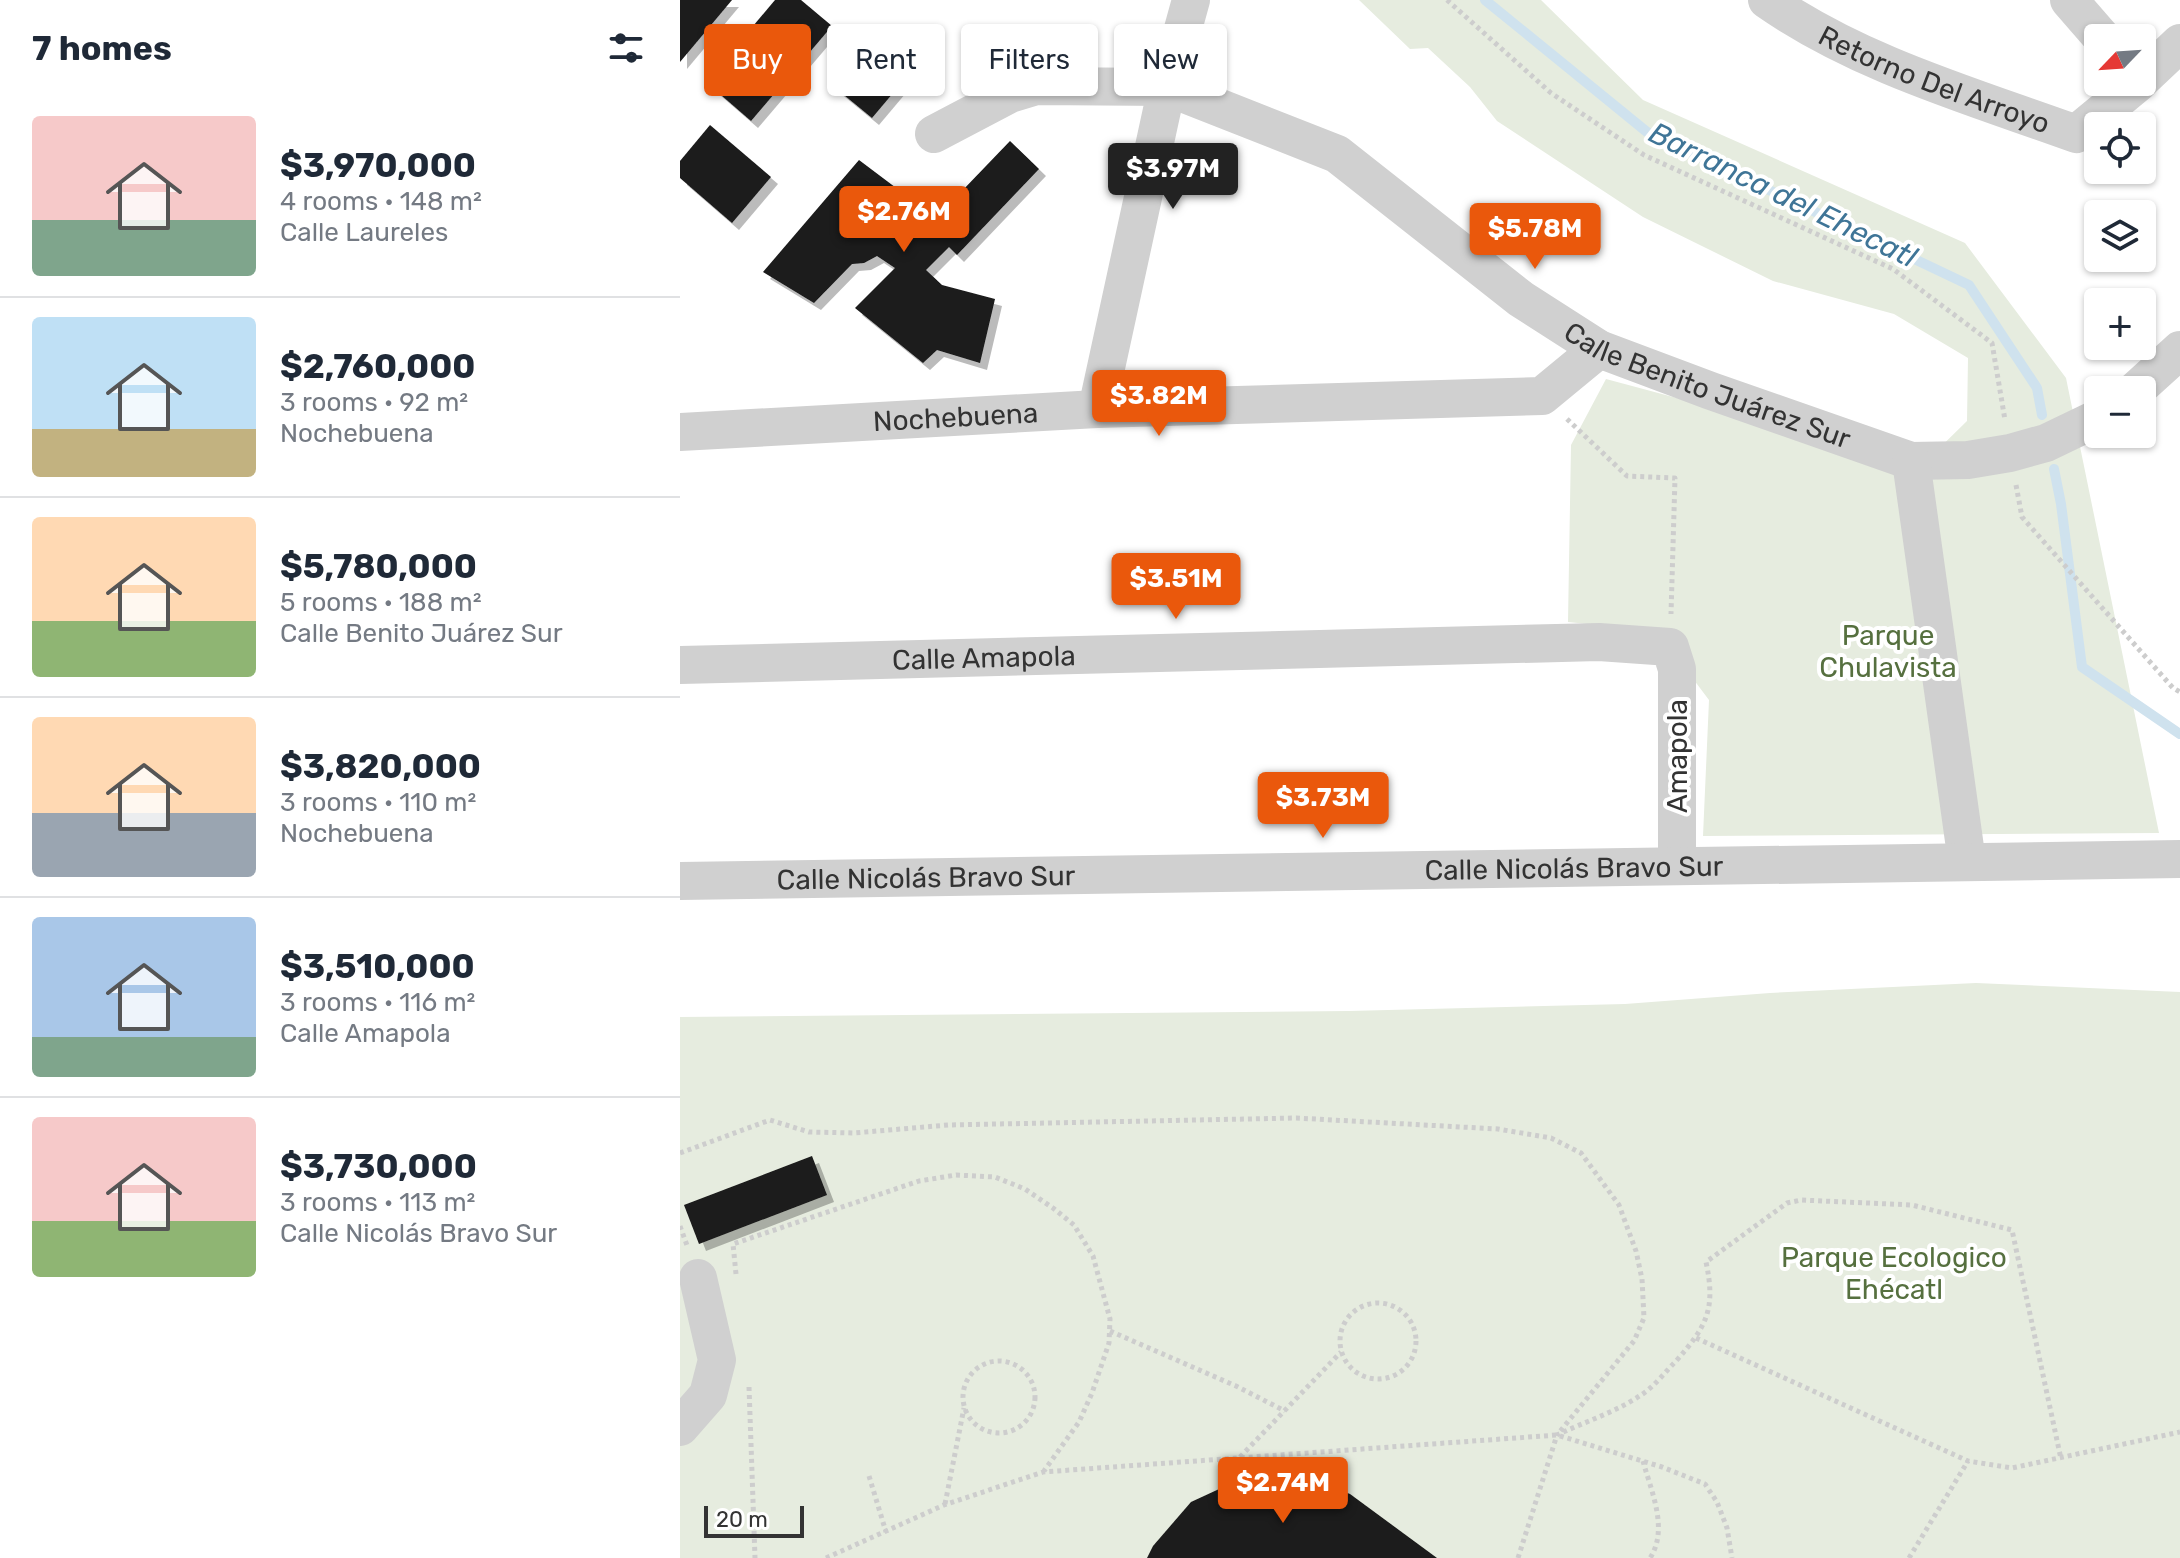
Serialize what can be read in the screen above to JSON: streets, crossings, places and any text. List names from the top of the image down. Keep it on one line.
{"streets":{"street":["Retorno Del Arroyo","Calle Benito Juárez Sur","Nochebuena","Calle Amapola","Amapola","Calle Nicolás Bravo Sur"]},"crossings":[["Calle Amapola","Amapola"],["Amapola","Calle Nicolás Bravo Sur"]],"water":["Barranca del Ehecatl"],"parks":["Parque Chulavista","Parque Ecologico Ehécatl"],"scale_bar":"20 m","north":"bottom left","page":{"heading":"7 homes","map_buttons":["+","−"],"chip":["Buy","Rent","Filters","New"],"list":[{"name":"$3,970,000","note":"4 rooms · 148 m² · Calle Laureles"},{"name":"$2,760,000","note":"3 rooms · 92 m² · Nochebuena"},{"name":"$5,780,000","note":"5 rooms · 188 m² · Calle Benito Juárez Sur"},{"name":"$3,820,000","note":"3 rooms · 110 m² · Nochebuena"},{"name":"$3,510,000","note":"3 rooms · 116 m² · Calle Amapola"},{"name":"$3,730,000","note":"3 rooms · 113 m² · Calle Nicolás Bravo Sur"}],"price":["$3.97M","$2.76M","$5.78M","$3.82M","$3.51M","$3.73M","$2.74M"],"scale":"20 m"}}
